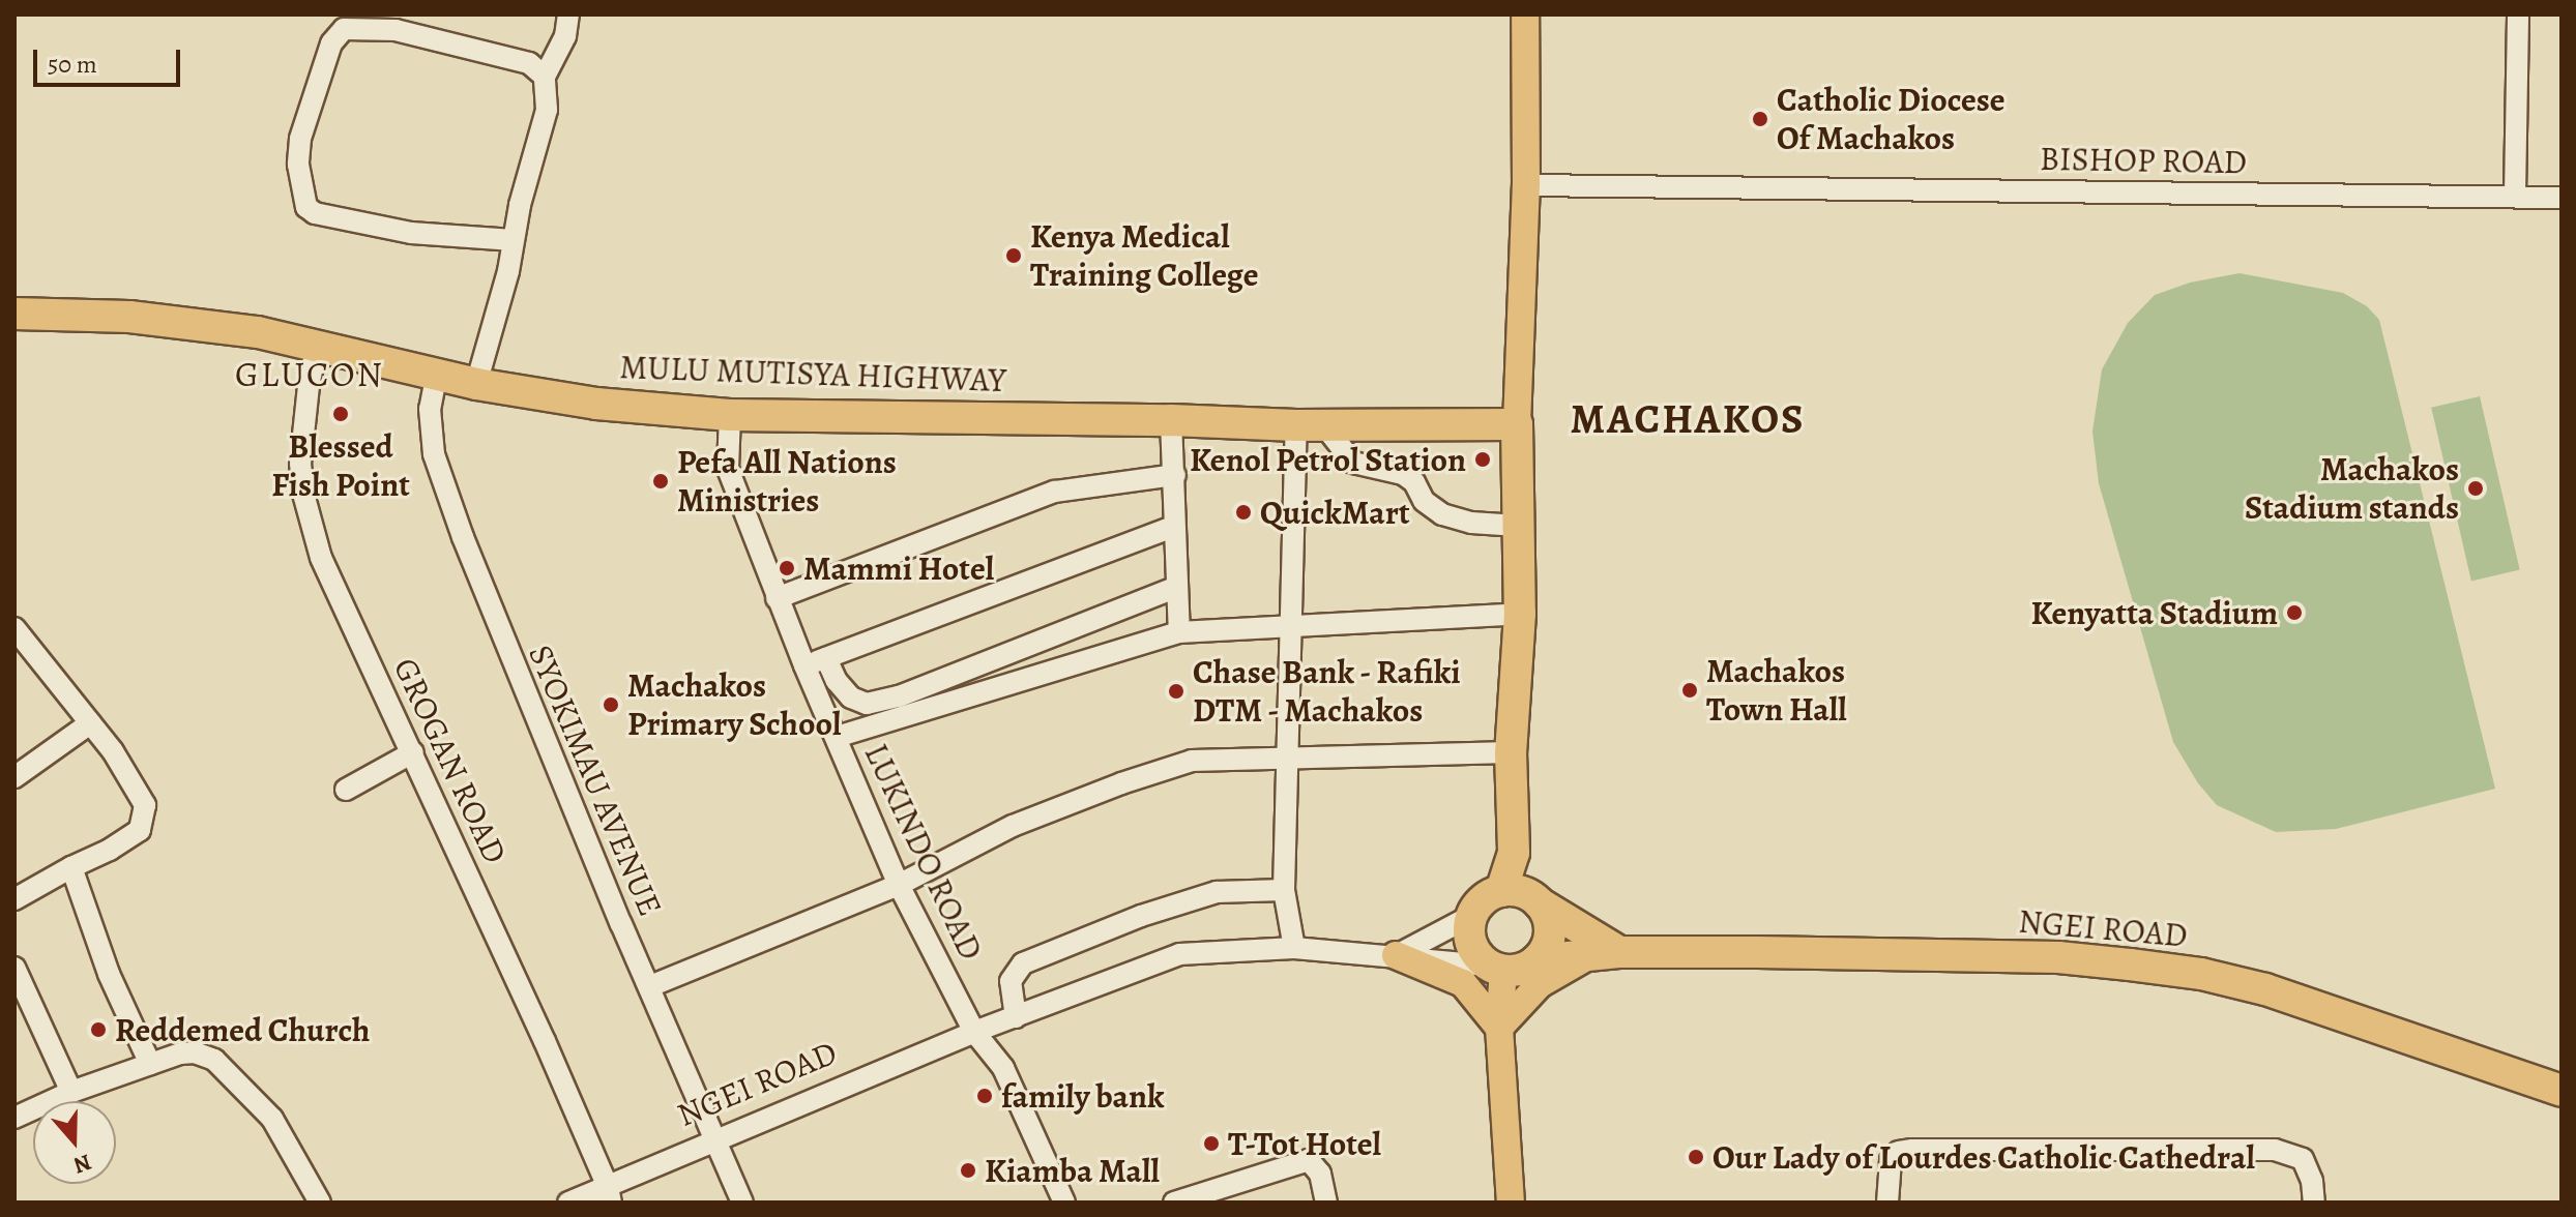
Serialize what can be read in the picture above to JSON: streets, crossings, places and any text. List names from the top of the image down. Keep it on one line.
{"streets":{"highway":["MULU MUTISYA HIGHWAY","NGEI ROAD"],"street":["BISHOP ROAD","GROGAN ROAD","SYOKIMAU AVENUE","LUKINDO ROAD"]},"crossings":[["MULU MUTISYA HIGHWAY","GROGAN ROAD"],["MULU MUTISYA HIGHWAY","SYOKIMAU AVENUE"],["MULU MUTISYA HIGHWAY","LUKINDO ROAD"],["GROGAN ROAD","NGEI ROAD"],["SYOKIMAU AVENUE","NGEI ROAD"],["LUKINDO ROAD","NGEI ROAD"]],"districts":["GLUCON","MACHAKOS"],"places":["Catholic Diocese Of Machakos","Kenya Medical Training College","Blessed Fish Point","Kenol Petrol Station","Pefa All Nations Ministries","Machakos Stadium stands","QuickMart","Mammi Hotel","Kenyatta Stadium","Machakos Town Hall","Chase Bank - Rafiki DTM - Machakos","Machakos Primary School","Reddemed Church","family bank","T-Tot Hotel","Our Lady of Lourdes Catholic Cathedral","Kiamba Mall"],"scale_bar":"50 m","north":"bottom"}
